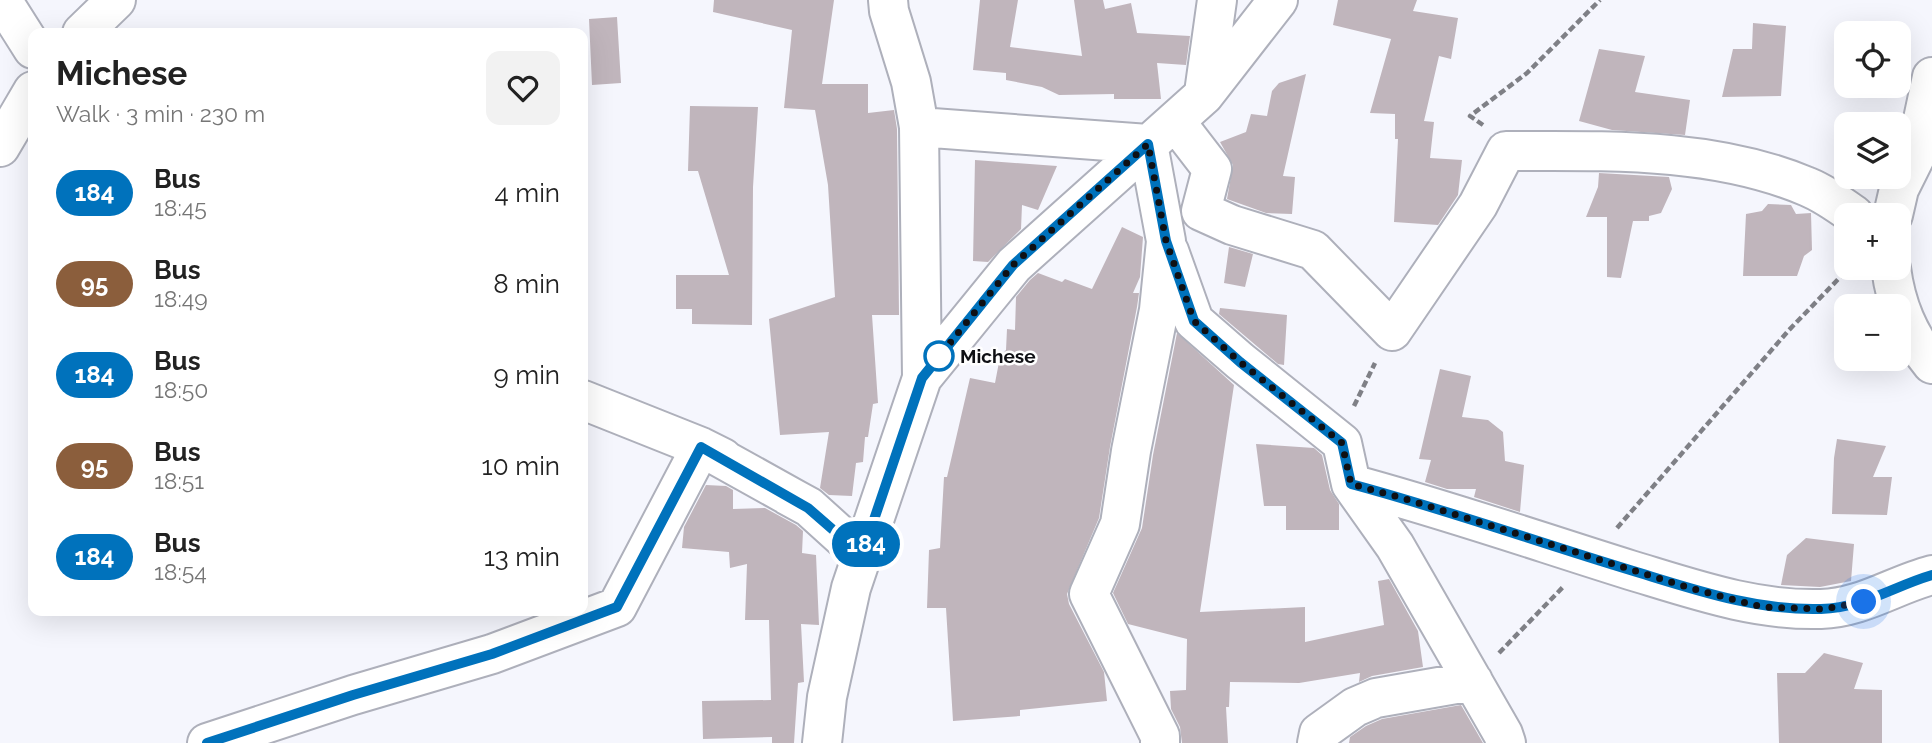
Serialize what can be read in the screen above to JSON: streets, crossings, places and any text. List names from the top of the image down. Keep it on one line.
{"places":["Michese"],"lines":["bus line 184"],"page":{"on_map":"184","map_buttons":["+","−"],"heading":["Michese","Walk · 3 min · 230 m"],"list":[{"mark":"184","name":"Bus","note":"18:45","value":"4 min"},{"mark":"95","name":"Bus","note":"18:49","value":"8 min"},{"mark":"184","name":"Bus","note":"18:50","value":"9 min"},{"mark":"95","name":"Bus","note":"18:51","value":"10 min"},{"mark":"184","name":"Bus","note":"18:54","value":"13 min"}]}}
